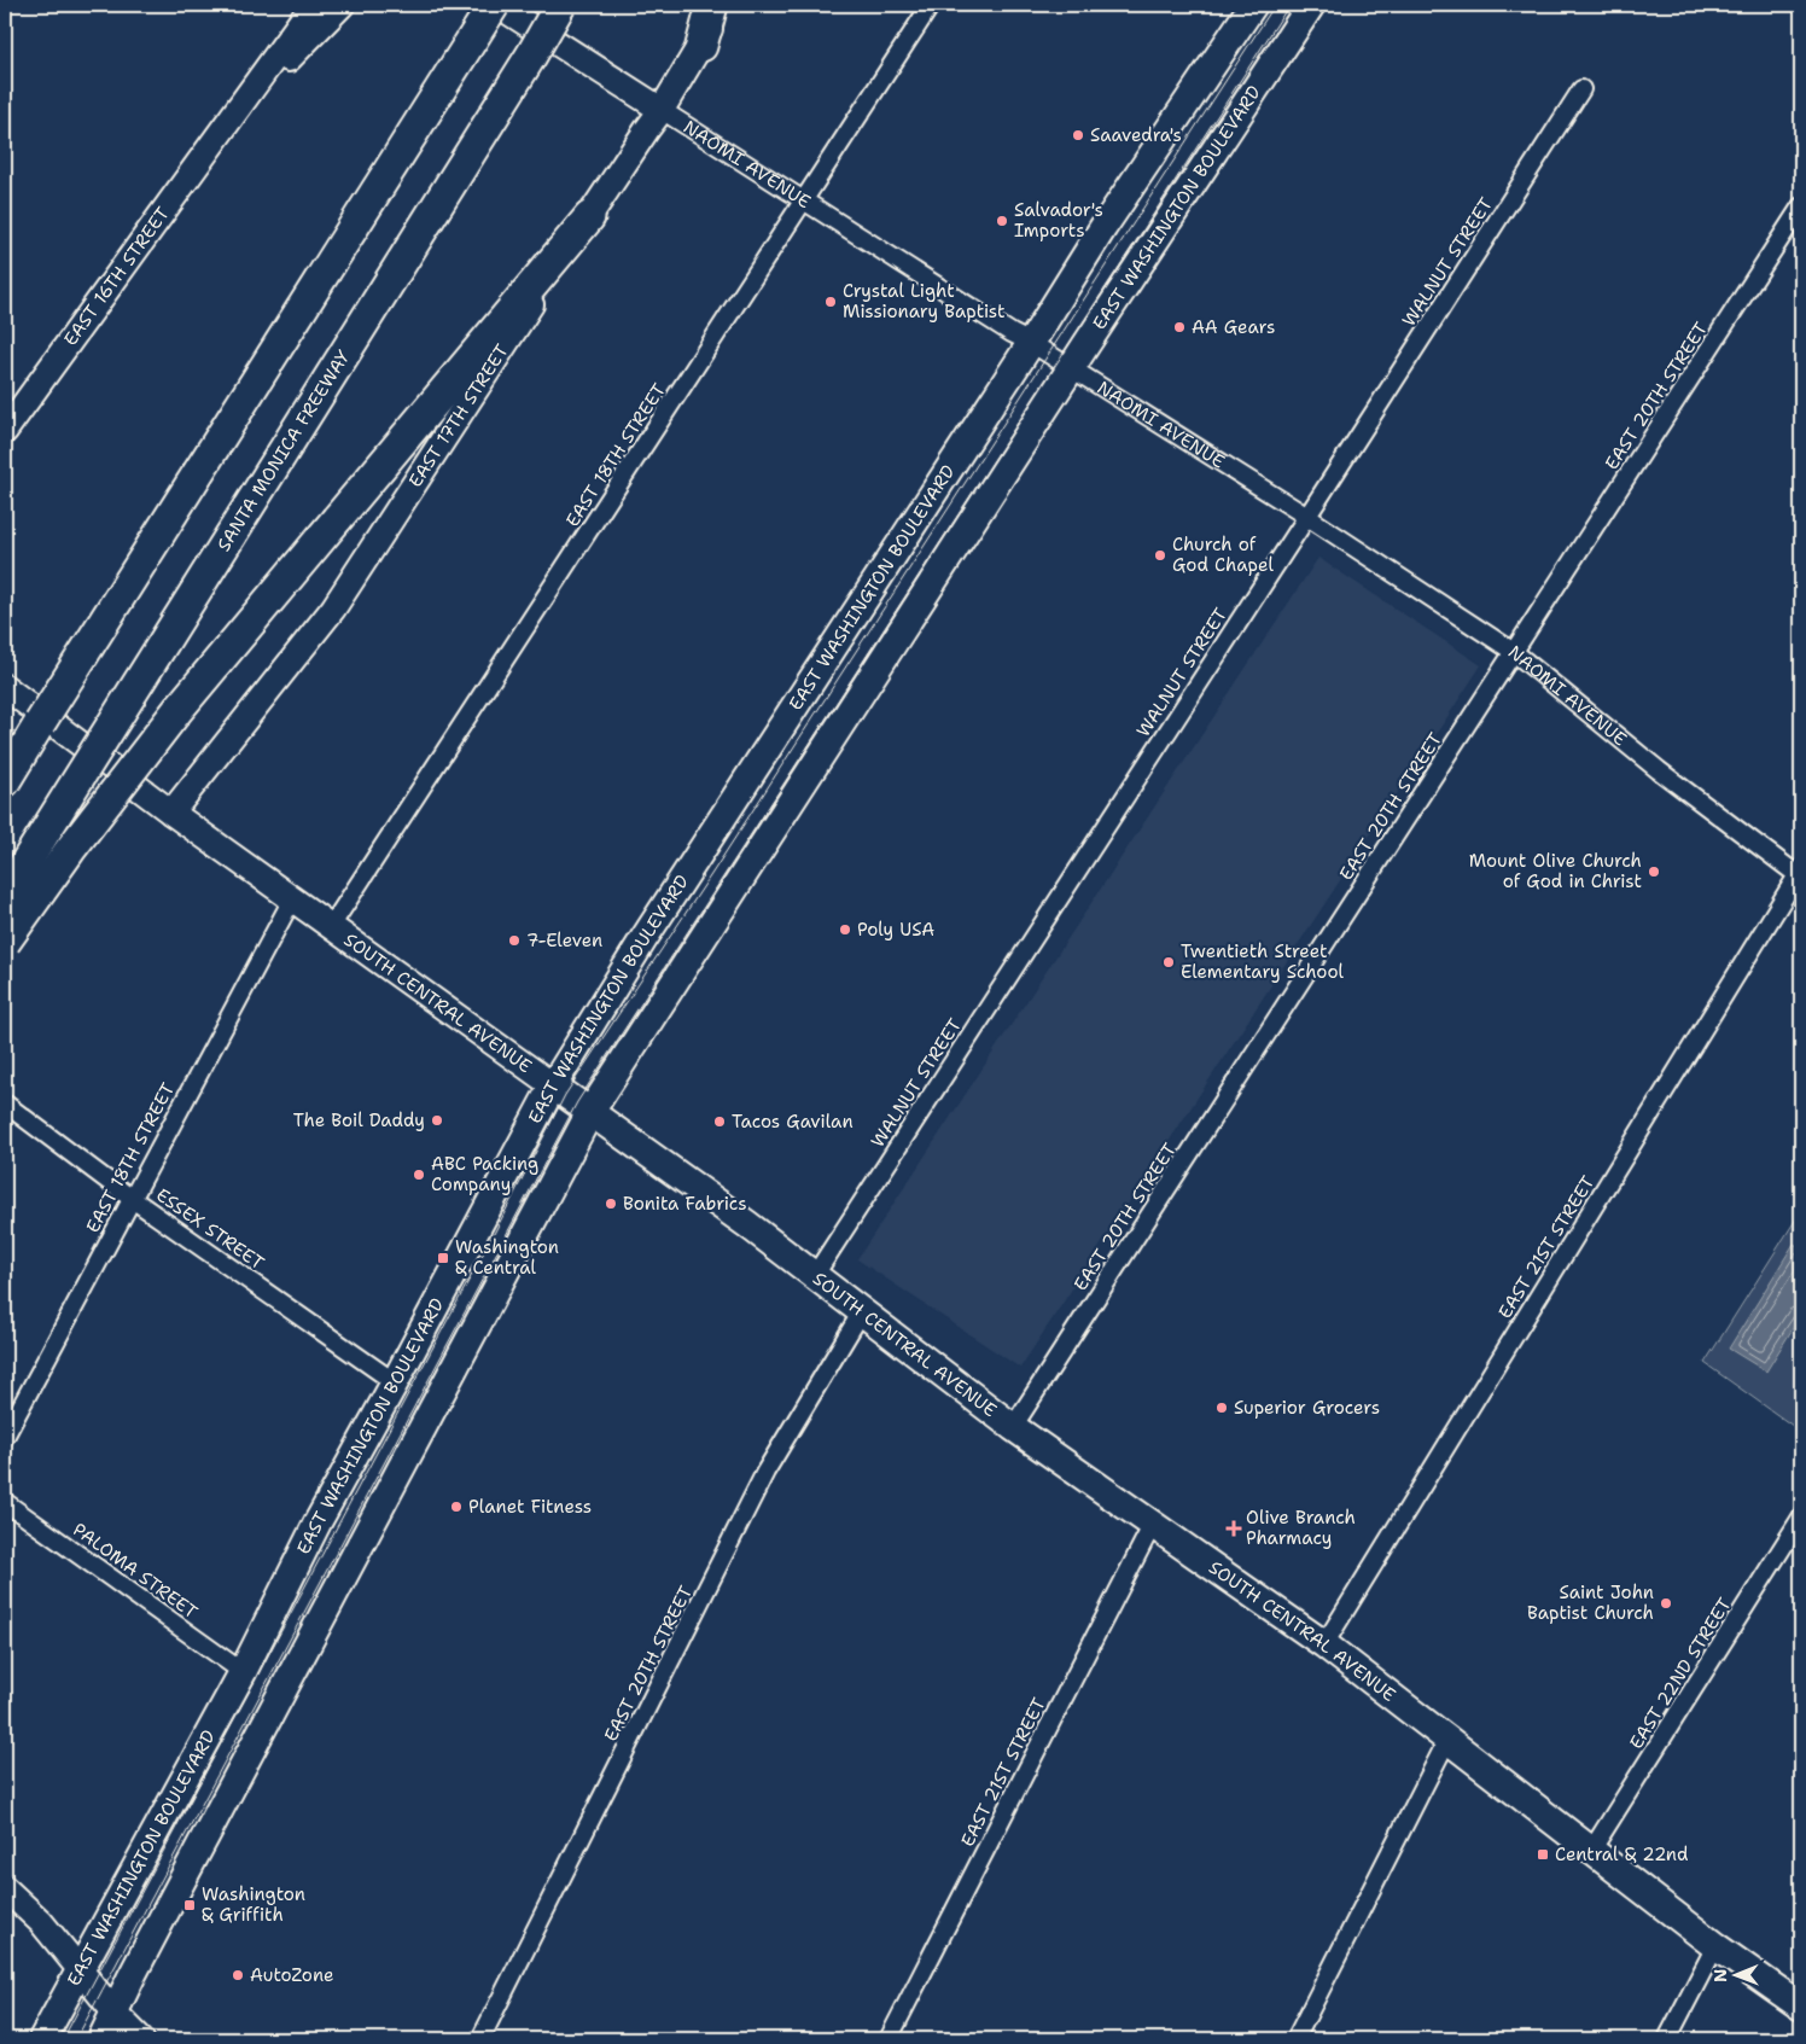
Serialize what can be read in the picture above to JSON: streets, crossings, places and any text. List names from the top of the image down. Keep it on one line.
{"streets":{"highway":["SANTA MONICA FREEWAY"],"main road":["NAOMI AVENUE","EAST WASHINGTON BOULEVARD","EAST 16TH STREET","EAST 17TH STREET","SOUTH CENTRAL AVENUE"],"street":["WALNUT STREET","EAST 20TH STREET","EAST 18TH STREET","ESSEX STREET","EAST 21ST STREET","PALOMA STREET","EAST 22ND STREET"]},"crossings":[["NAOMI AVENUE","EAST WASHINGTON BOULEVARD"],["NAOMI AVENUE","WALNUT STREET"],["NAOMI AVENUE","EAST 20TH STREET"],["NAOMI AVENUE","EAST 17TH STREET"],["NAOMI AVENUE","EAST 18TH STREET"],["NAOMI AVENUE","EAST 21ST STREET"],["EAST WASHINGTON BOULEVARD","SOUTH CENTRAL AVENUE"],["EAST WASHINGTON BOULEVARD","ESSEX STREET"],["EAST WASHINGTON BOULEVARD","PALOMA STREET"],["WALNUT STREET","SOUTH CENTRAL AVENUE"],["EAST 20TH STREET","SOUTH CENTRAL AVENUE"],["EAST 17TH STREET","SOUTH CENTRAL AVENUE"],["EAST 18TH STREET","SOUTH CENTRAL AVENUE"],["EAST 18TH STREET","ESSEX STREET"],["SOUTH CENTRAL AVENUE","EAST 21ST STREET"],["SOUTH CENTRAL AVENUE","EAST 22ND STREET"]],"places":{"other":["Saavedra's","Salvador's Imports","Crystal Light Missionary Baptist","AA Gears","Church of God Chapel","Mount Olive Church of God in Christ","Poly USA","7-Eleven","Twentieth Street Elementary School","The Boil Daddy","Tacos Gavilan","ABC Packing Company","Bonita Fabrics","Superior Grocers","Planet Fitness","Saint John Baptist Church","AutoZone"],"transit":["Washington & Central","Central & 22nd","Washington & Griffith"],"health":["Olive Branch Pharmacy"]},"north":"left"}
